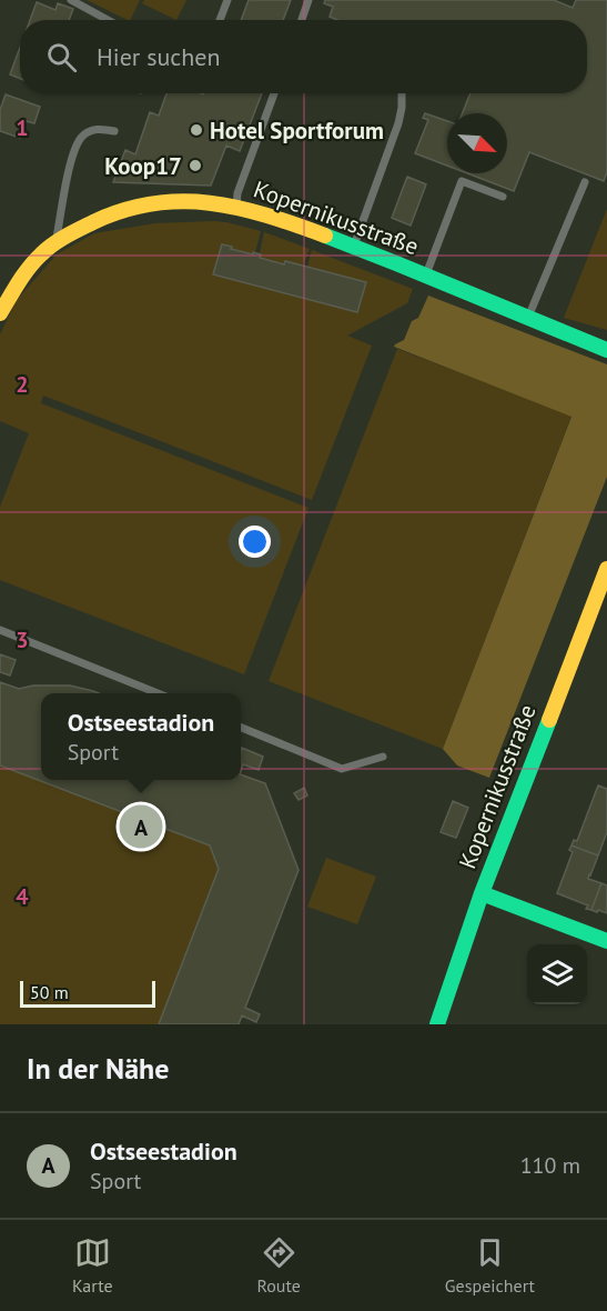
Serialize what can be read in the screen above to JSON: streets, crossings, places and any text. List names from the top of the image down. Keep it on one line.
{"streets":{"street":["Kopernikusstraße"]},"places":["Hotel Sportforum","Koop17"],"scale_bar":"50 m","north":"bottom right","page":{"search":"Hier suchen","popup":["Ostseestadion","Sport"],"pins":"A","scale":"50 m","heading":"In der Nähe","list":[{"mark":"A","name":"Ostseestadion","note":"Sport","value":"110 m"}],"nav":["Karte","Route","Gespeichert"]},"grid":{"rows":["1","2","3","4"]}}
